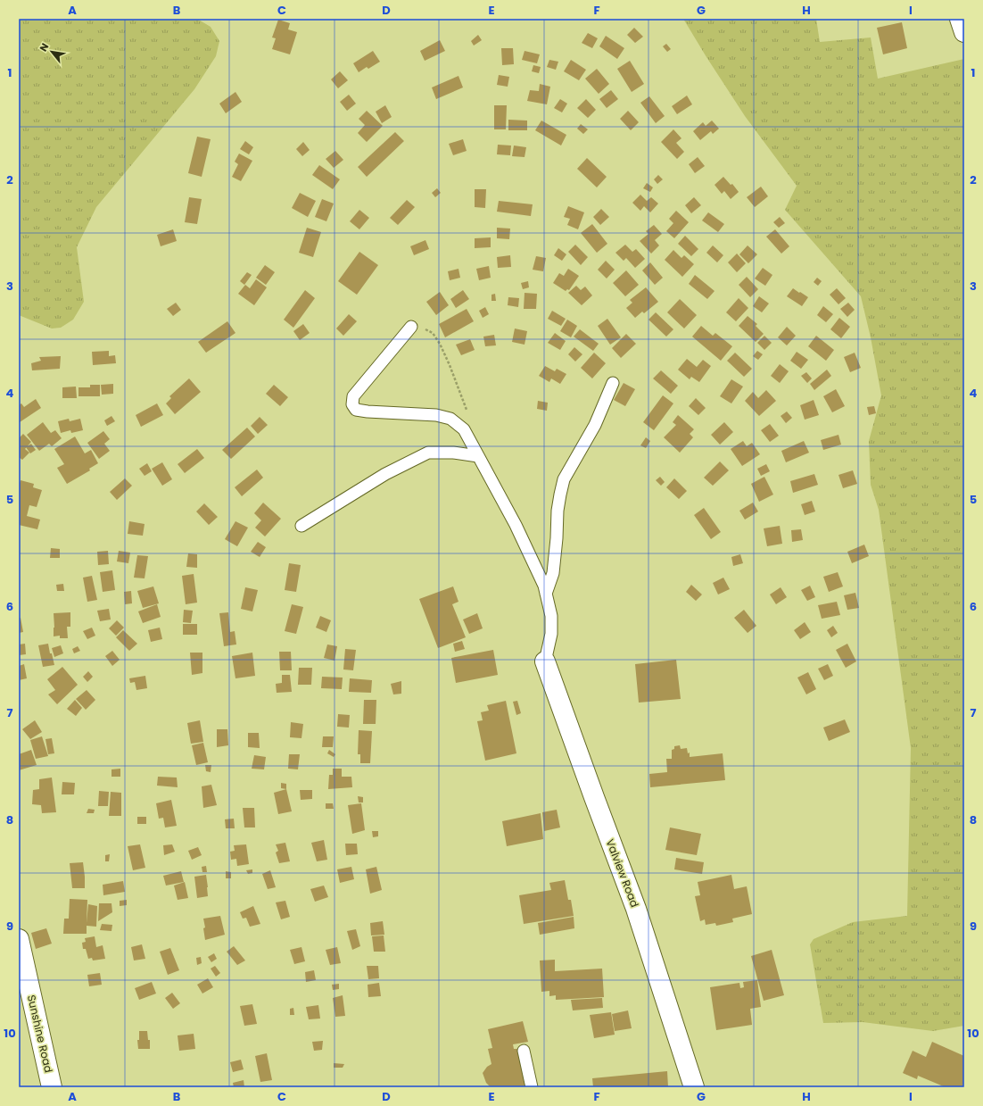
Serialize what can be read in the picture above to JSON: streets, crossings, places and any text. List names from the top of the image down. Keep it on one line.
{"streets":{"street":["Valview Road","Sunshine Road"]},"north":"top left","grid":{"columns":["A","B","C","D","E","F","G","H","I"],"rows":["1","2","3","4","5","6","7","8","9","10"]}}
